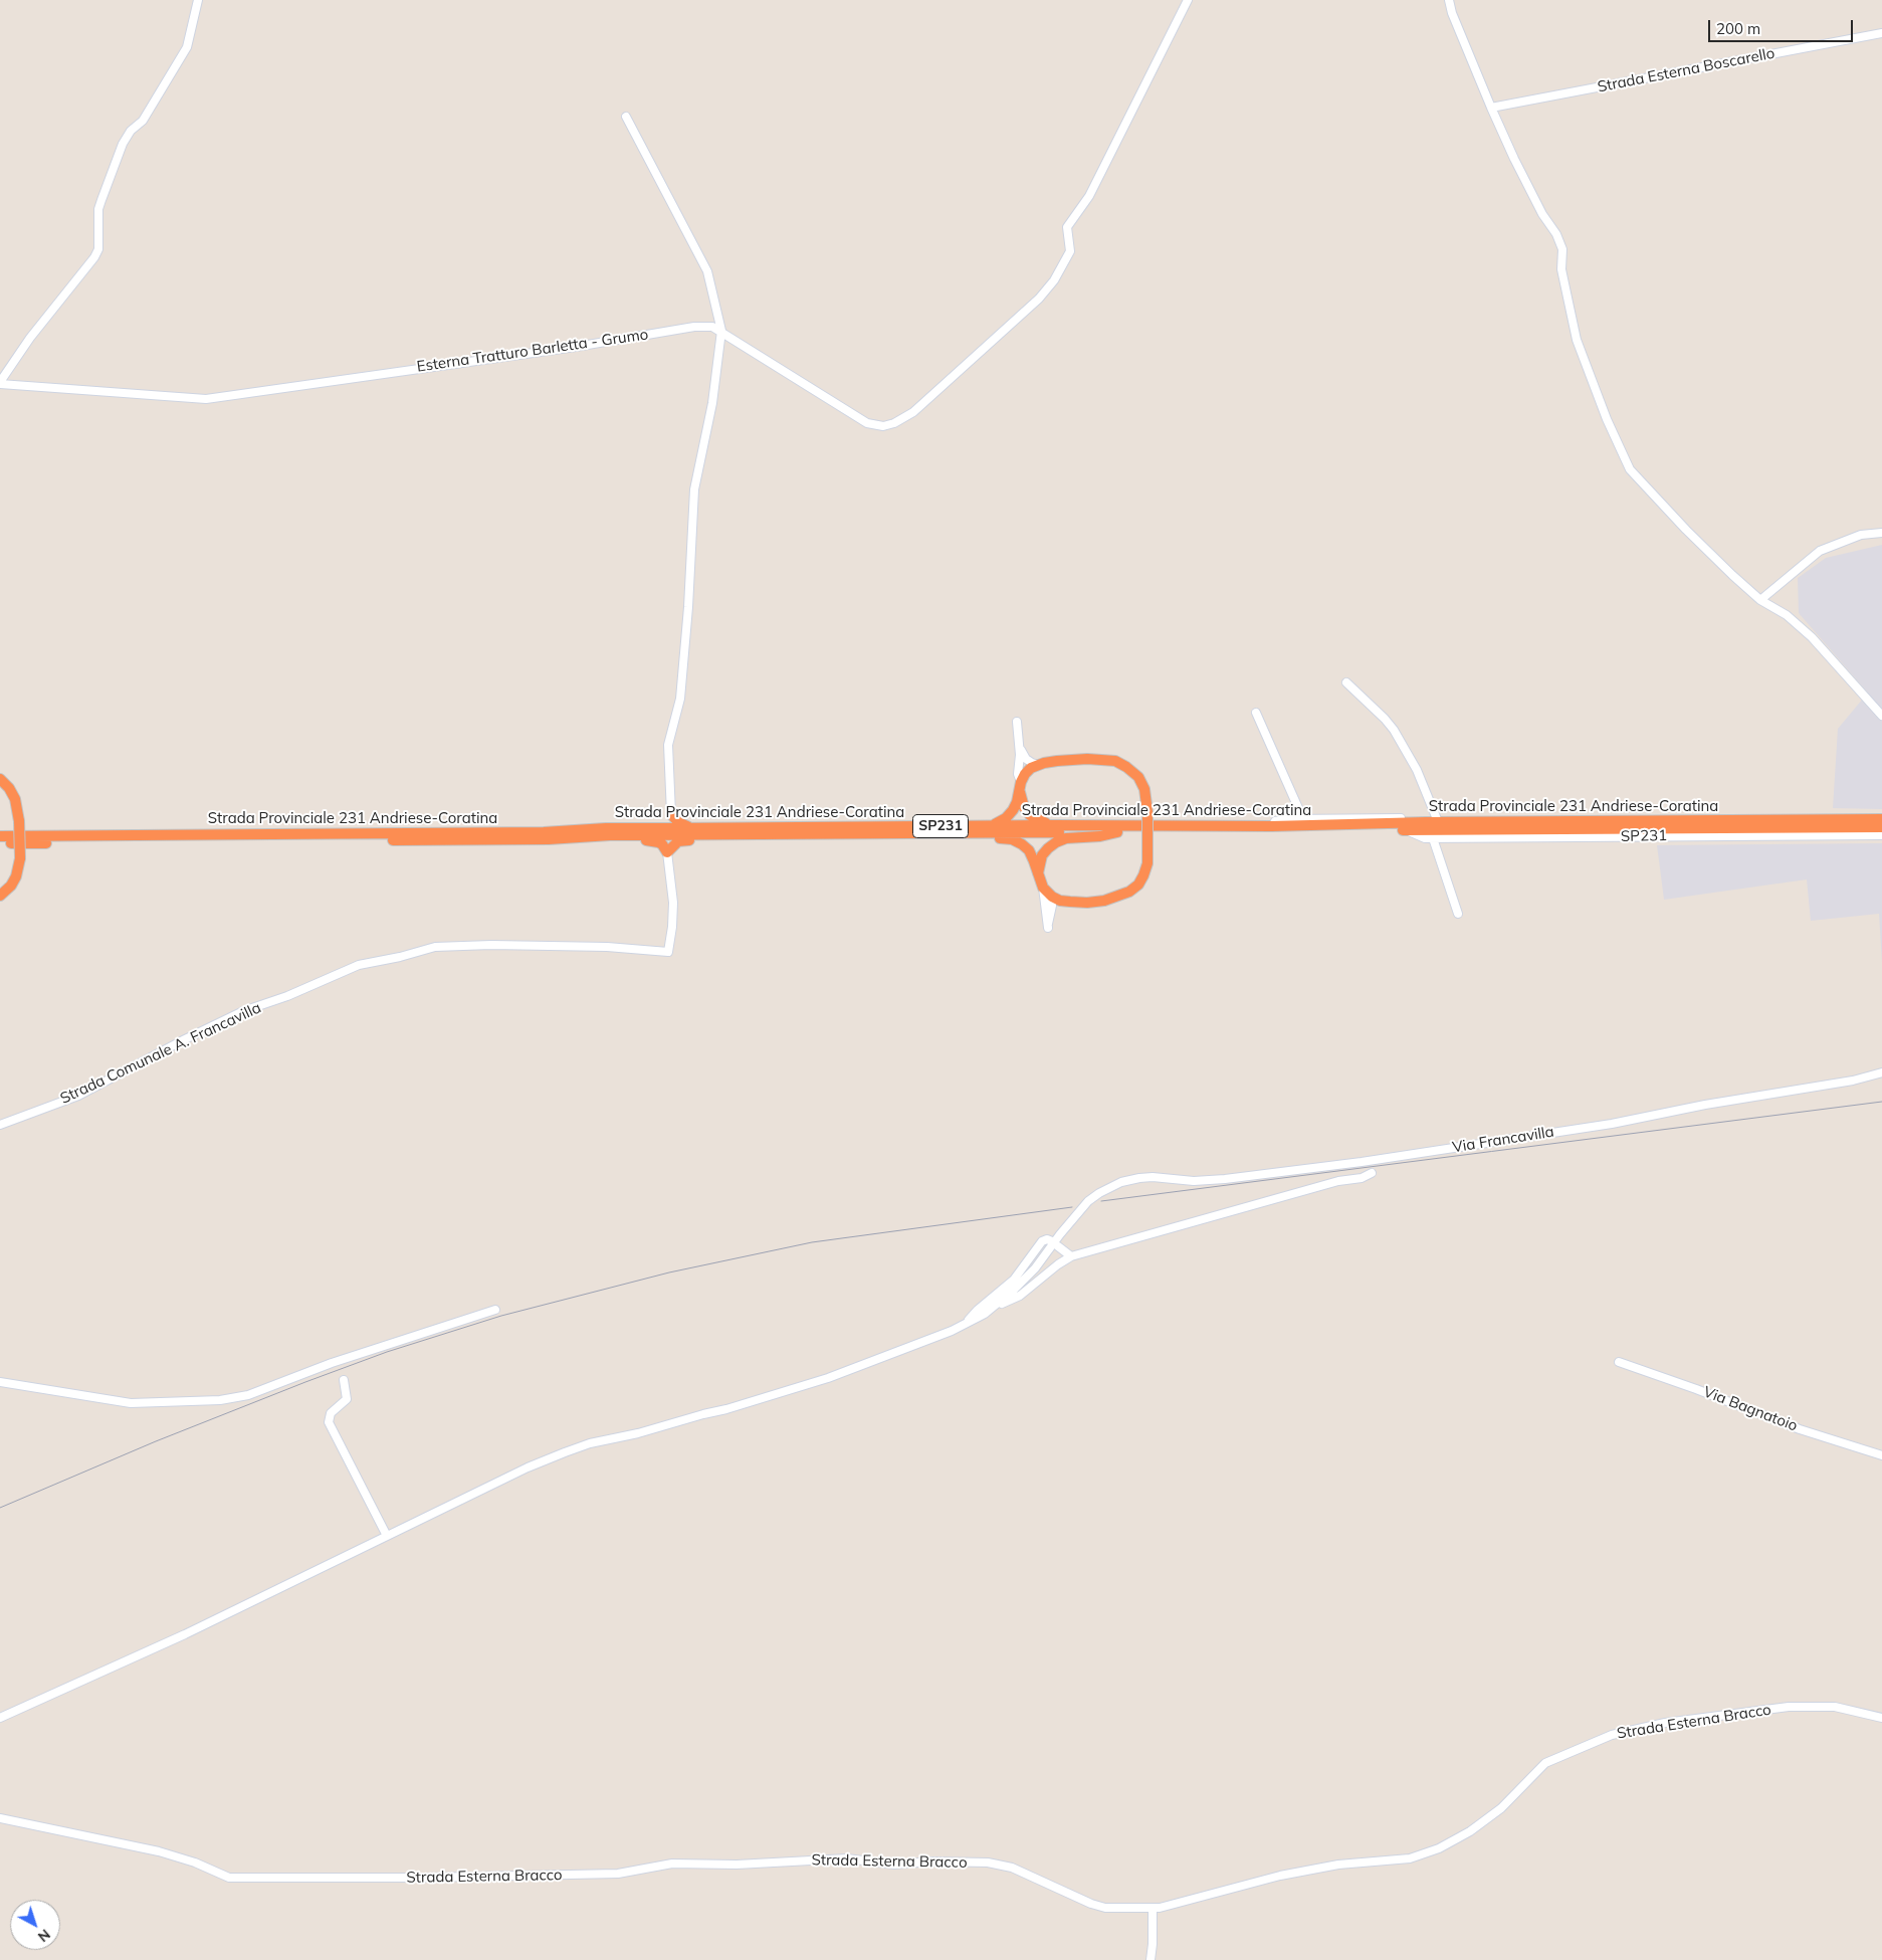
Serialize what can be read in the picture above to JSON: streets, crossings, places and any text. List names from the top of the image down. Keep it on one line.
{"streets":{"highway":["Strada Provinciale 231 Andriese-Coratina","SP231"],"street":["Strada Esterna Boscarello","Esterna Tratturo Barletta - Grumo","Strada Comunale A. Francavilla","Via Francavilla","Via Bagnatoio","Strada Esterna Bracco"]},"crossings":[["Strada Provinciale 231 Andriese-Coratina","SP231"]],"scale_bar":"200 m","north":"bottom right"}
